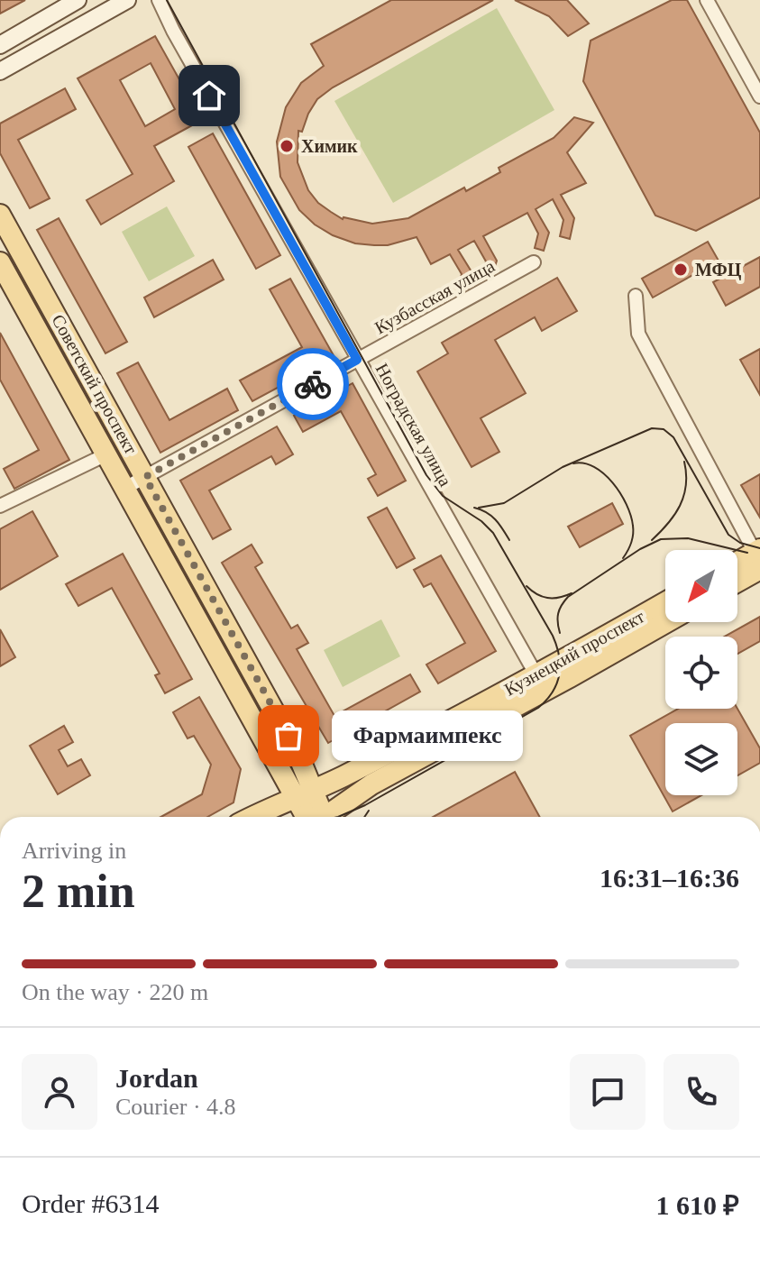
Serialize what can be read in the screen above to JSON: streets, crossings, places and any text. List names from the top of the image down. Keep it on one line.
{"streets":{"main road":["Советский проспект","Кузнецкий проспект"],"street":["Кузбасская улица","Ноградская улица"]},"crossings":[["Кузбасская улица","Советский проспект"],["Кузбасская улица","Ноградская улица"],["Советский проспект","Кузнецкий проспект"],["Ноградская улица","Кузнецкий проспект"]],"places":["Химик","МФЦ","Фармаимпекс"],"north":"bottom left","page":{"bubble":"Фармаимпекс","heading":["2 min","Arriving in","16:31–16:36"],"panel":["Jordan","Courier · 4.8","Order #6314","1 610 ₽"],"bar":"On the way · 220 m"}}
